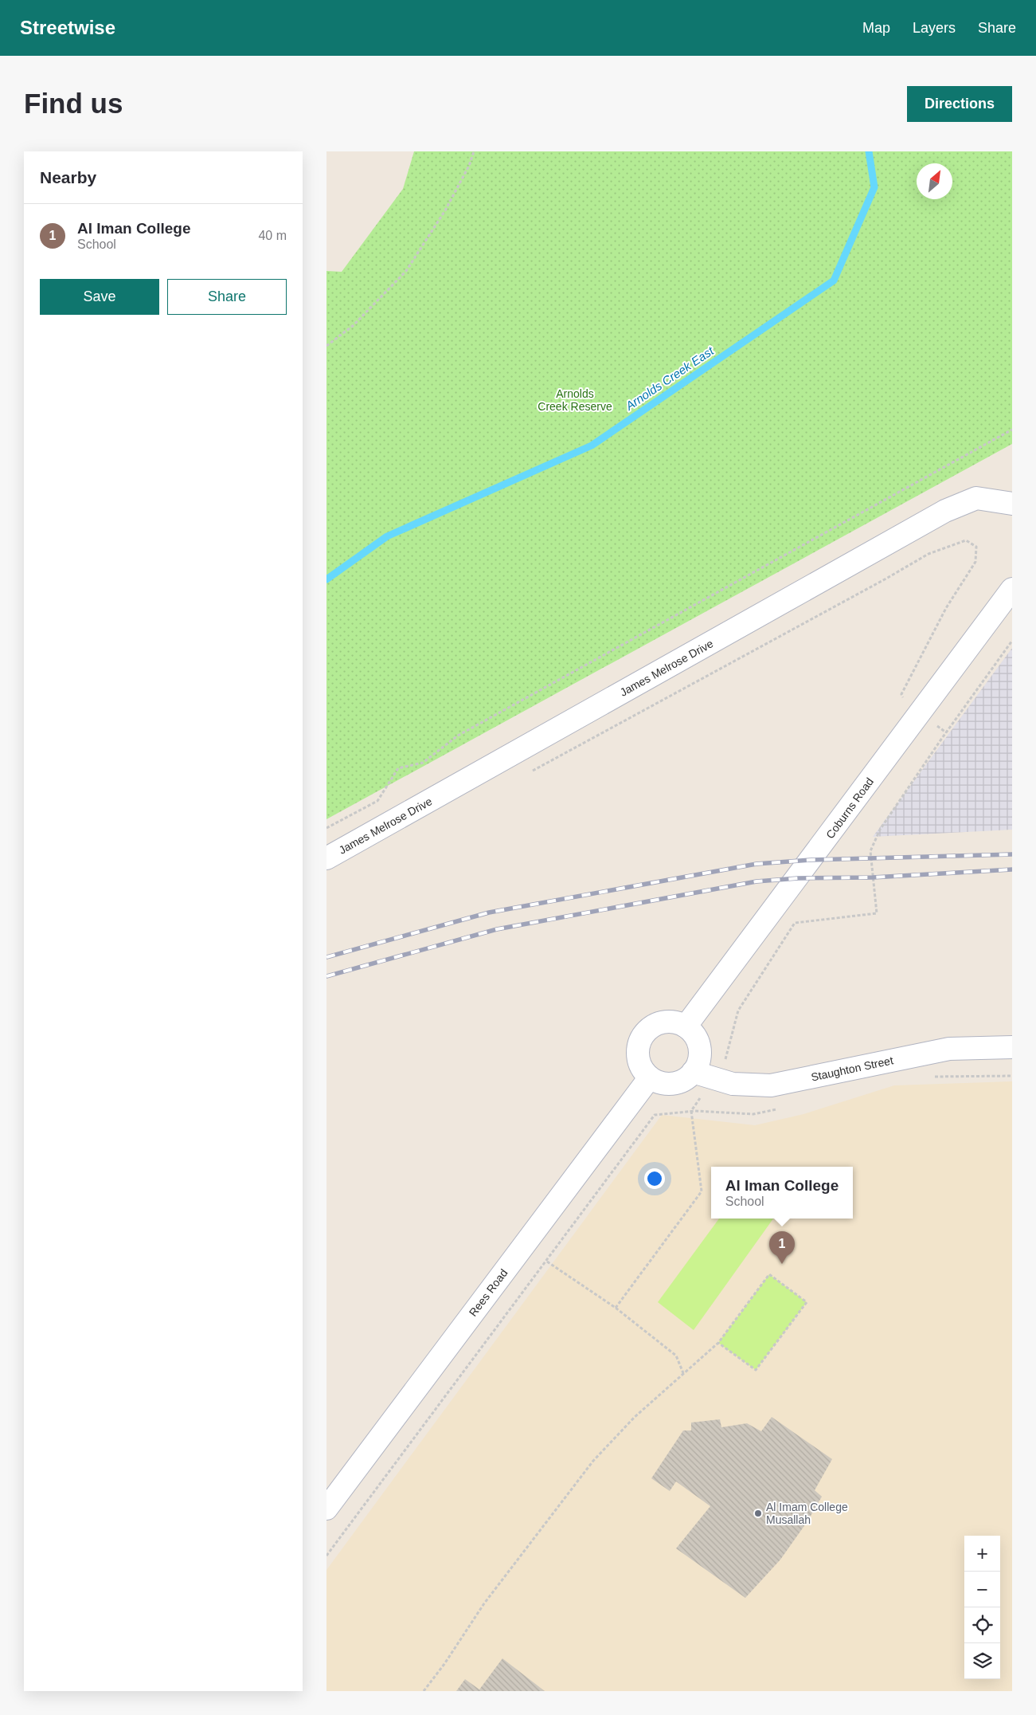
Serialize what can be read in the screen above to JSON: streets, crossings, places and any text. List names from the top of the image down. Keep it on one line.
{"streets":{"street":["James Melrose Drive","Coburns Road","Staughton Street","Rees Road"]},"crossings":[["Coburns Road","Staughton Street"],["Coburns Road","Rees Road"],["Staughton Street","Rees Road"]],"water":["Arnolds Creek East"],"parks":["Arnolds Creek Reserve"],"places":["Al Imam College Musallah"],"north":"top right","page":{"header":"Streetwise","nav":["Map","Layers","Share"],"buttons":["Directions",["Save","Share"]],"title":"Find us","heading":"Nearby","list":[{"mark":"1","name":"Al Iman College","note":"School","value":"40 m"}],"popup":["Al Iman College","School"],"pins":"1","map_buttons":["+","−"]}}
